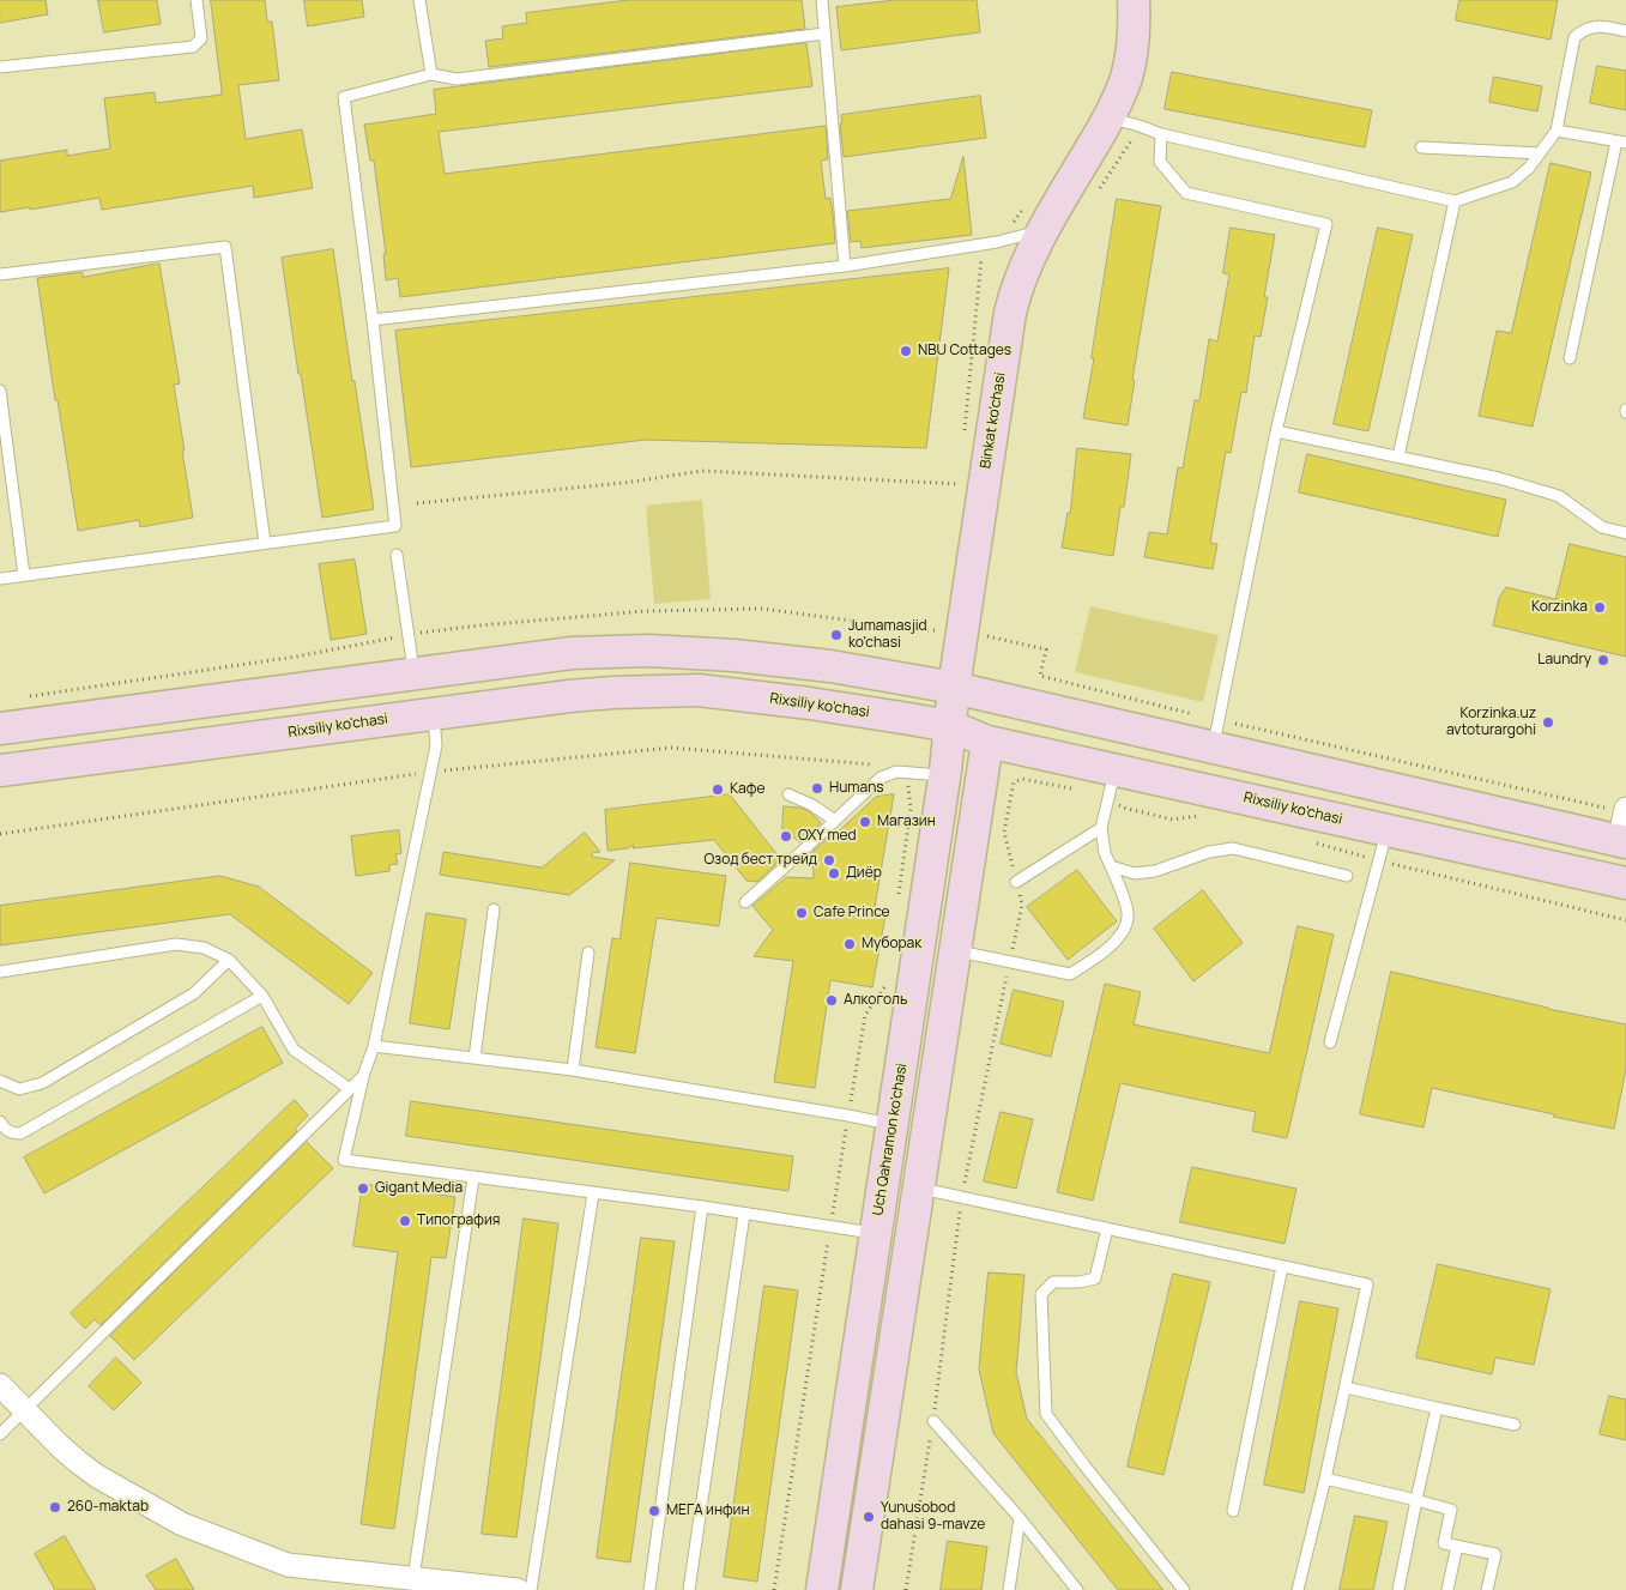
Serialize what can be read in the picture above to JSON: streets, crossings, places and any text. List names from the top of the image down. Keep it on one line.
{"streets":{"main road":["Binkat ko'chasi","Rixsiliy ko'chasi","Uch Qahramon ko'chasi"]},"crossings":[["Binkat ko'chasi","Uch Qahramon ko'chasi"],["Rixsiliy ko'chasi","Uch Qahramon ko'chasi"]],"places":["NBU Cottages","Korzinka","Jumamasjid ko'chasi","Laundry","Korzinka.uz avtoturargohi","Humans","Кафе","Магазин","OXY med","Озод бест трейд","Диёр","Cafe Prince","Муборак","Алкоголь","Gigant Media","Типография","260-maktab","МЕГА инфин","Yunusobod dahasi 9-mavze"]}
